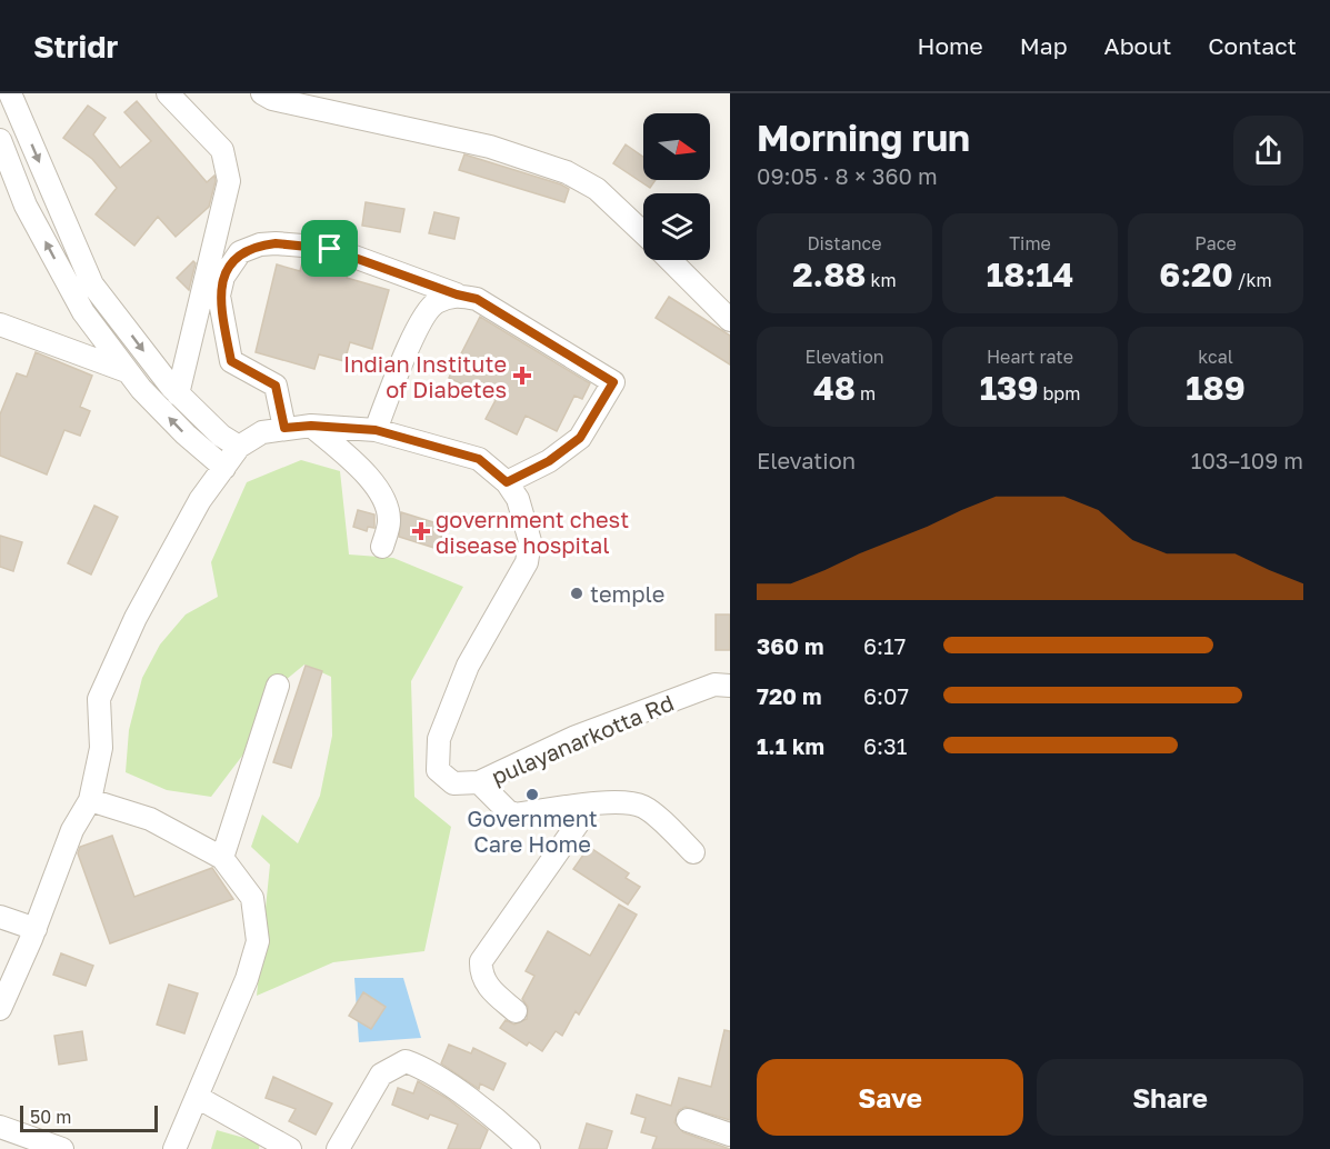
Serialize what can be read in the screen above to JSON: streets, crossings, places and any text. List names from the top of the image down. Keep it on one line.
{"streets":{"street":["pulayanarkotta Rd"]},"places":{"health":["Indian Institute of Diabetes","government chest disease hospital"],"other":["temple","Government Care Home"]},"scale_bar":"50 m","north":"right","page":{"header":"Stridr","nav":["Home","Map","About","Contact"],"heading":["Morning run","09:05 · 8 × 360 m"],"stats":[["Distance","2.88 km"],["Time","18:14"],["Pace","6:20 /km"],["Elevation","48 m"],["Heart rate","139 bpm"],["kcal","189"]],"chart":["Elevation","103–109 m"],"list":[{"name":"360 m","note":"6:17"},{"name":"720 m","note":"6:07"},{"name":"1.1 km","note":"6:31"}],"buttons":["Save","Share"],"scale":"50 m"}}
